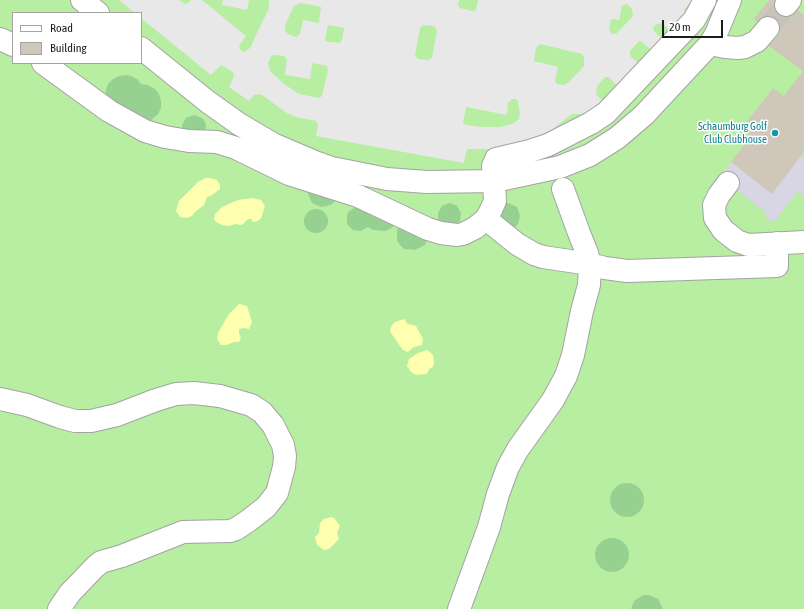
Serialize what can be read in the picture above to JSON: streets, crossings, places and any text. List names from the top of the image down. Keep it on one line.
{"places":["Schaumburg Golf Club Clubhouse"],"legend":["Road","Building"],"scale_bar":"20 m"}
